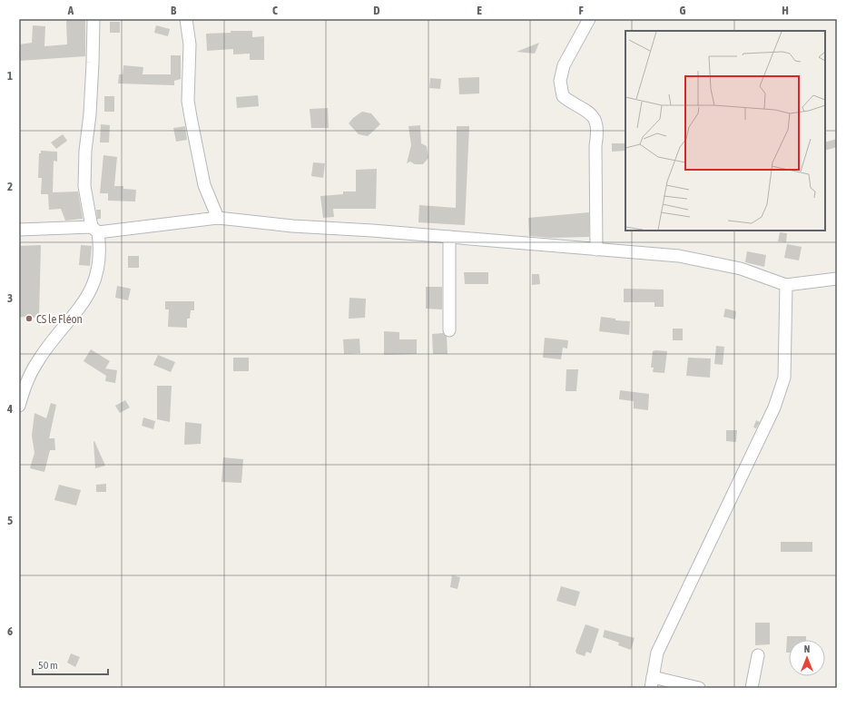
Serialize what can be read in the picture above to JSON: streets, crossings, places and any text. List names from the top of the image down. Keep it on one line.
{"places":["CS le Fléon"],"scale_bar":"50 m","north":"top","grid":{"columns":["A","B","C","D","E","F","G","H"],"rows":["1","2","3","4","5","6"]}}
